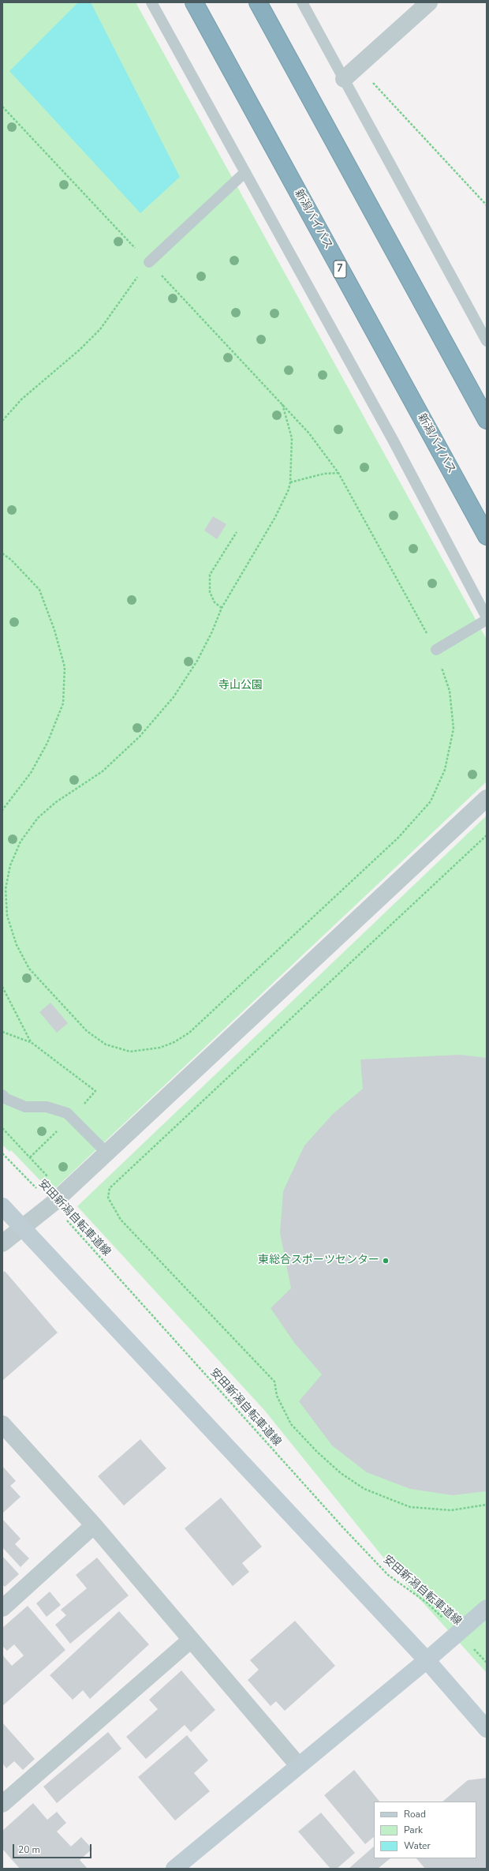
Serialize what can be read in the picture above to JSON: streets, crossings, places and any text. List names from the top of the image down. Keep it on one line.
{"streets":{"highway":["新潟バイパス","7"],"path":["安田新潟自転車道線"]},"parks":["寺山公園"],"places":["東総合スポーツセンター"],"legend":["Road","Park","Water"],"scale_bar":"20 m"}
